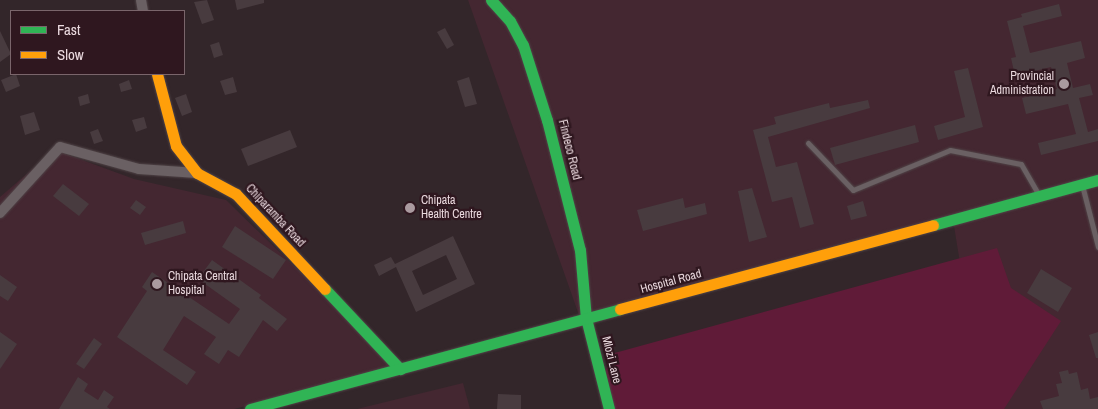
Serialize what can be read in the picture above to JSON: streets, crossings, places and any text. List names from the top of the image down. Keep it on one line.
{"streets":{"street":["Findeco Road","Chiparamba Road","Hospital Road","Mlozi Lane"]},"crossings":[["Findeco Road","Hospital Road"],["Findeco Road","Mlozi Lane"],["Chiparamba Road","Hospital Road"],["Hospital Road","Mlozi Lane"]],"places":["Provincial Administration","Chipata Health Centre","Chipata Central Hospital"],"legend":["Fast","Slow"]}
